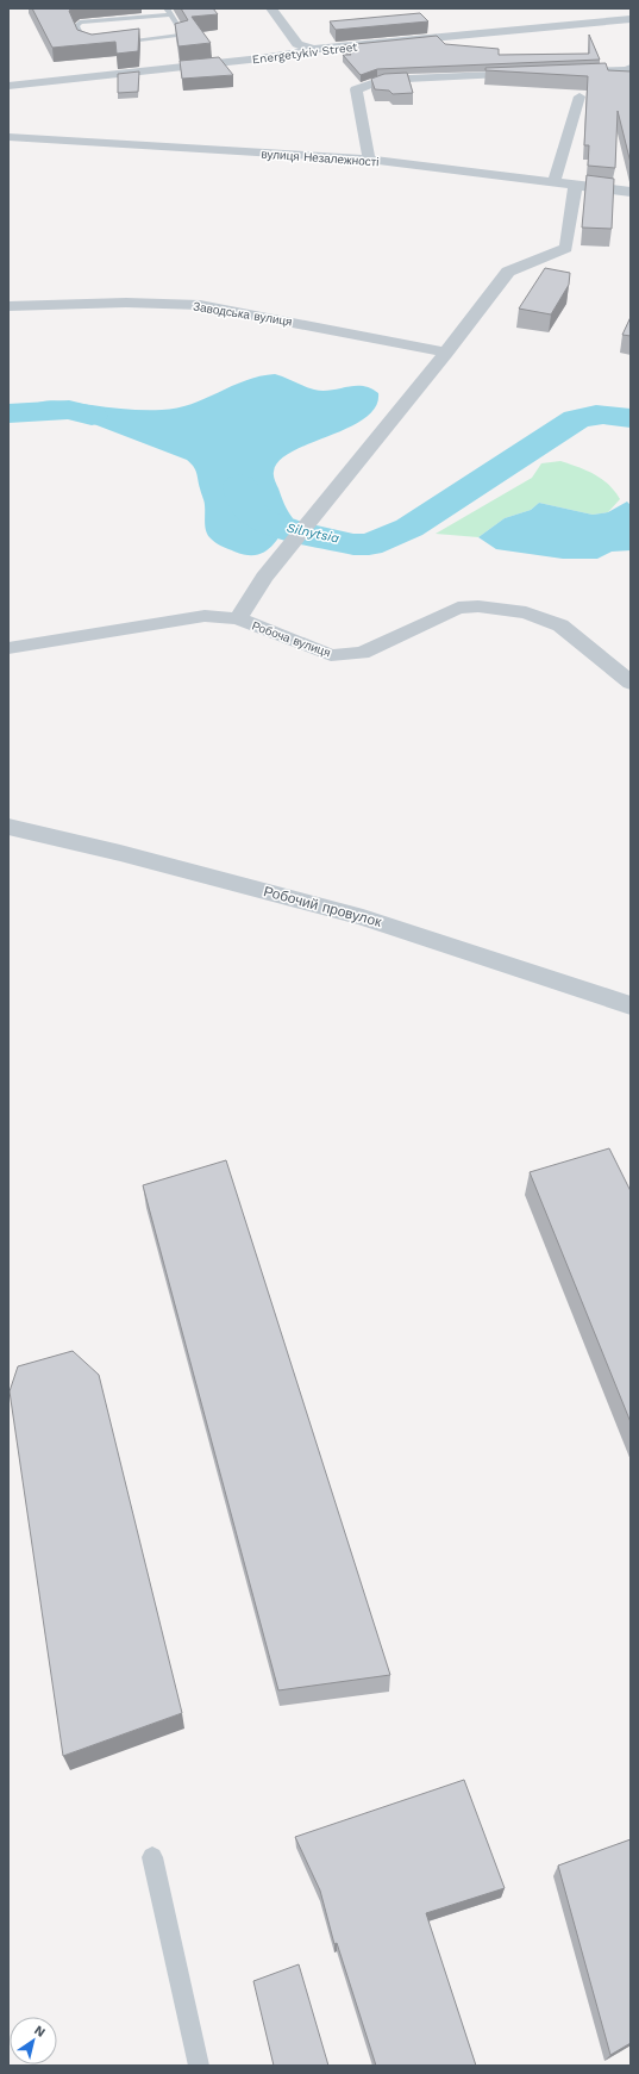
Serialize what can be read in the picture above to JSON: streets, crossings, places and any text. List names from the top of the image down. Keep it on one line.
{"streets":{"street":["Energetykiv Street","вулиця Незалежності","Заводська вулиця","Робоча вулиця","Робочий провулок"]},"water":["Silnytsia"],"north":"top right"}
